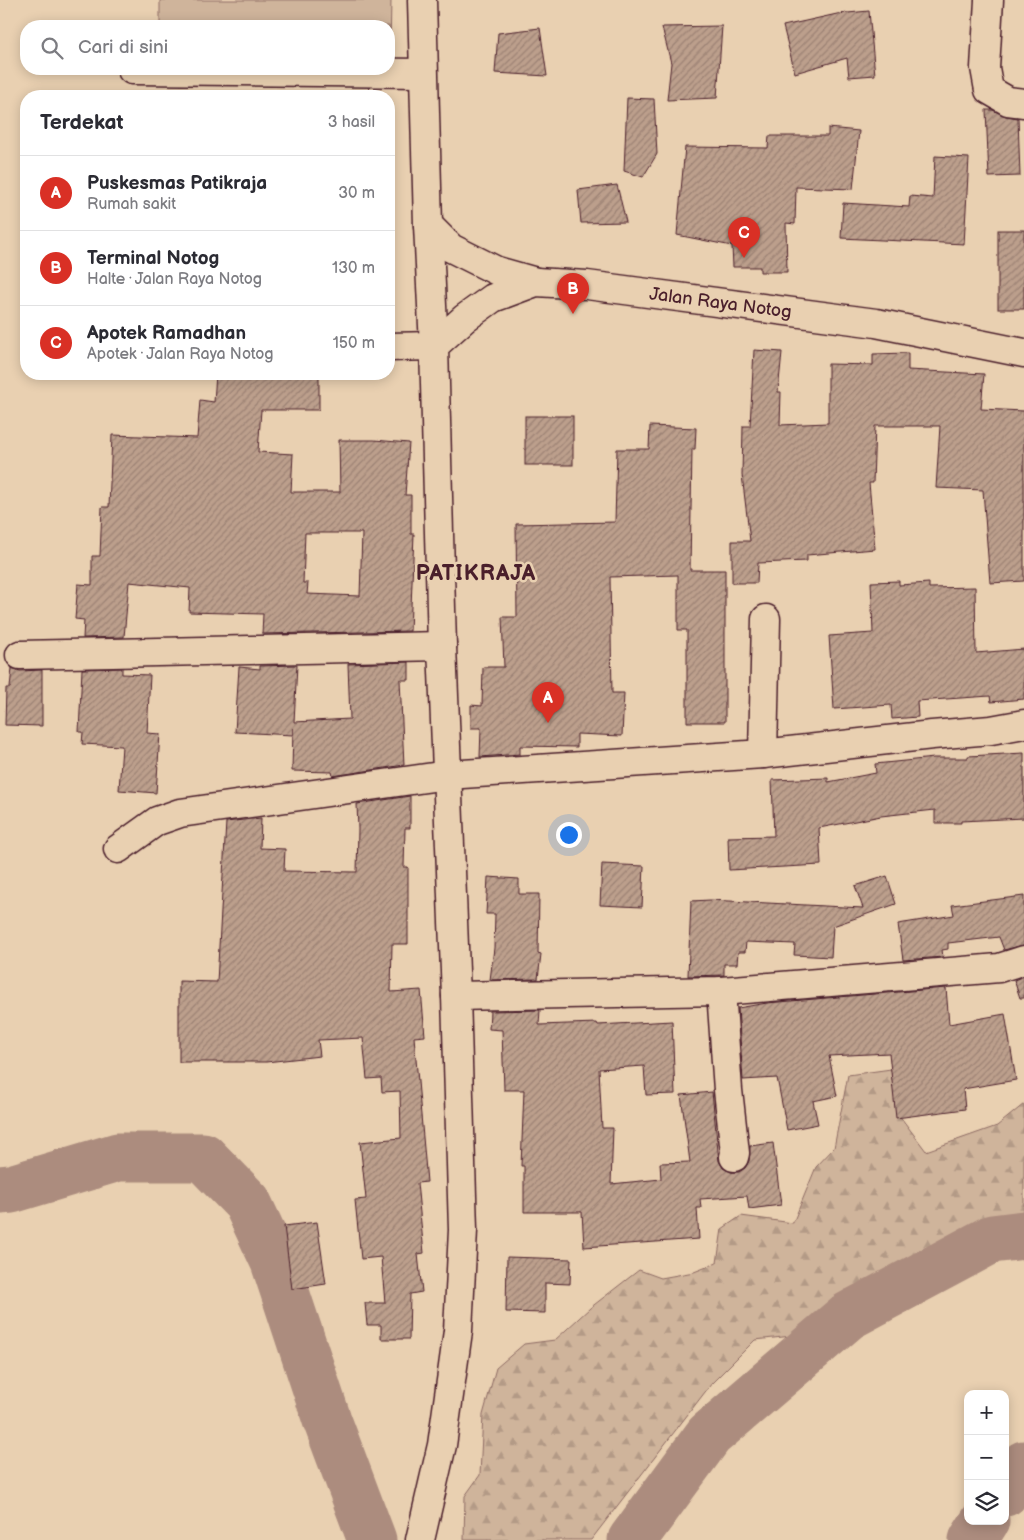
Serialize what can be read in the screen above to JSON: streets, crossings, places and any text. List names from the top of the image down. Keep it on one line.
{"streets":{"main road":["Jalan Raya Notog"]},"districts":["PATIKRAJA"],"page":{"search":"Cari di sini","heading":["Terdekat","3 hasil"],"list":[{"mark":"A","name":"Puskesmas Patikraja","note":"Rumah sakit","value":"30 m"},{"mark":"B","name":"Terminal Notog","note":"Halte · Jalan Raya Notog","value":"130 m"},{"mark":"C","name":"Apotek Ramadhan","note":"Apotek · Jalan Raya Notog","value":"150 m"}],"pins":["C","B","A"],"map_buttons":["+","−"]}}
